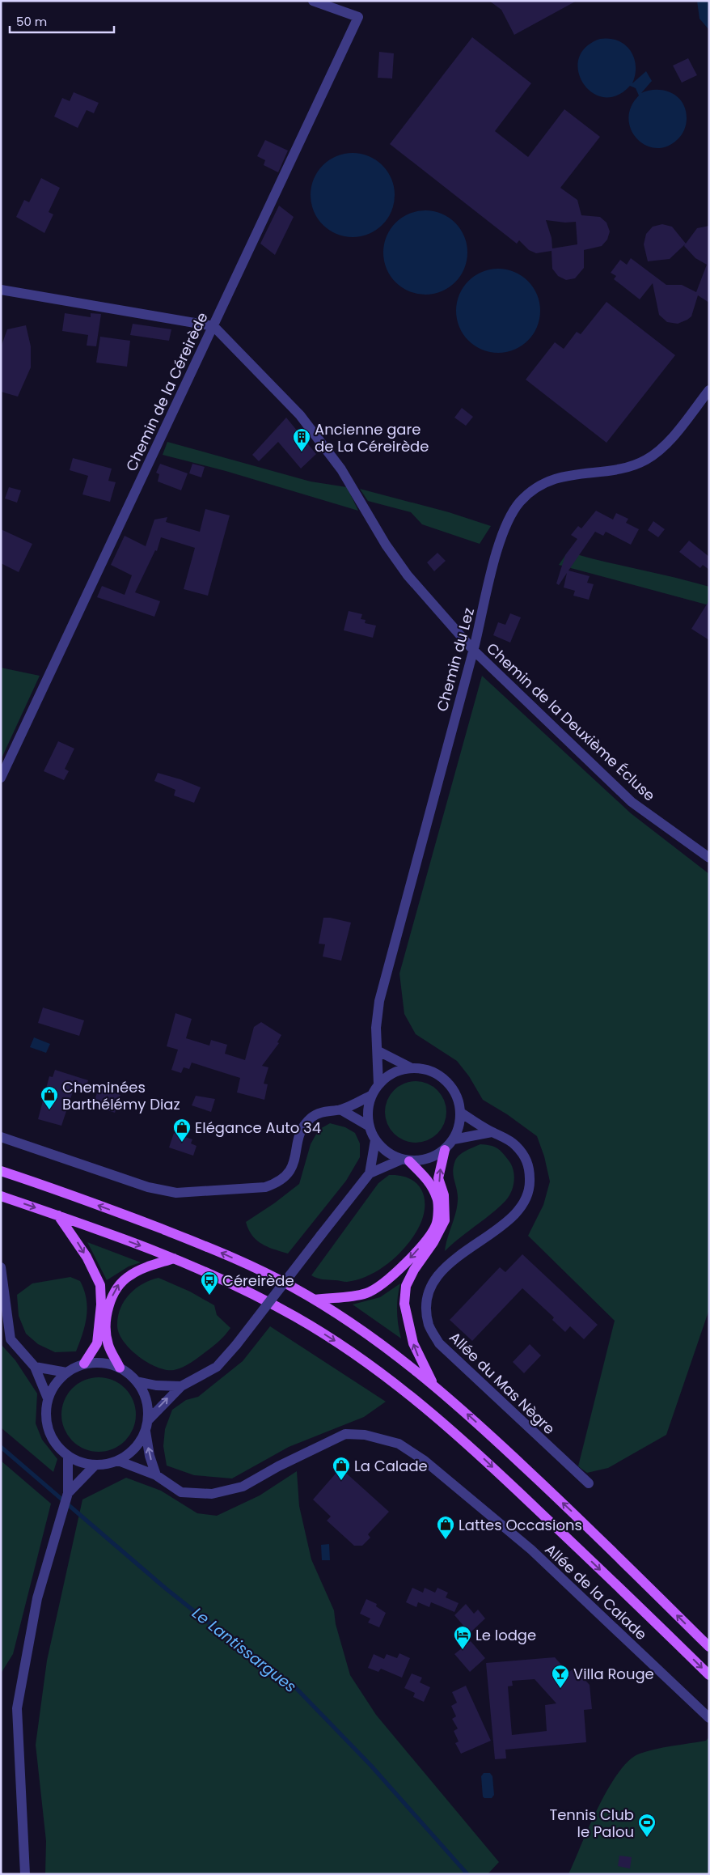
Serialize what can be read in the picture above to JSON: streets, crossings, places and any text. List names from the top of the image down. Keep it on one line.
{"streets":{"street":["Chemin de la Céreirède","Chemin du Lez","Chemin de la Deuxième Écluse","Allée du Mas Nègre","Allée de la Calade"]},"crossings":[["Chemin de la Céreirède","Chemin de la Deuxième Écluse"],["Chemin du Lez","Chemin de la Deuxième Écluse"],["Chemin du Lez","Allée du Mas Nègre"]],"water":["Le Lantissargues"],"places":{"building":["Ancienne gare de La Céreirède"],"shop":["Cheminées Barthélémy Diaz","Elégance Auto 34","La Calade","Lattes Occasions"],"bus stop":["Céreirède"],"hotel":["Le lodge"],"bar":["Villa Rouge"],"sports":["Tennis Club le Palou"]},"scale_bar":"50 m"}
